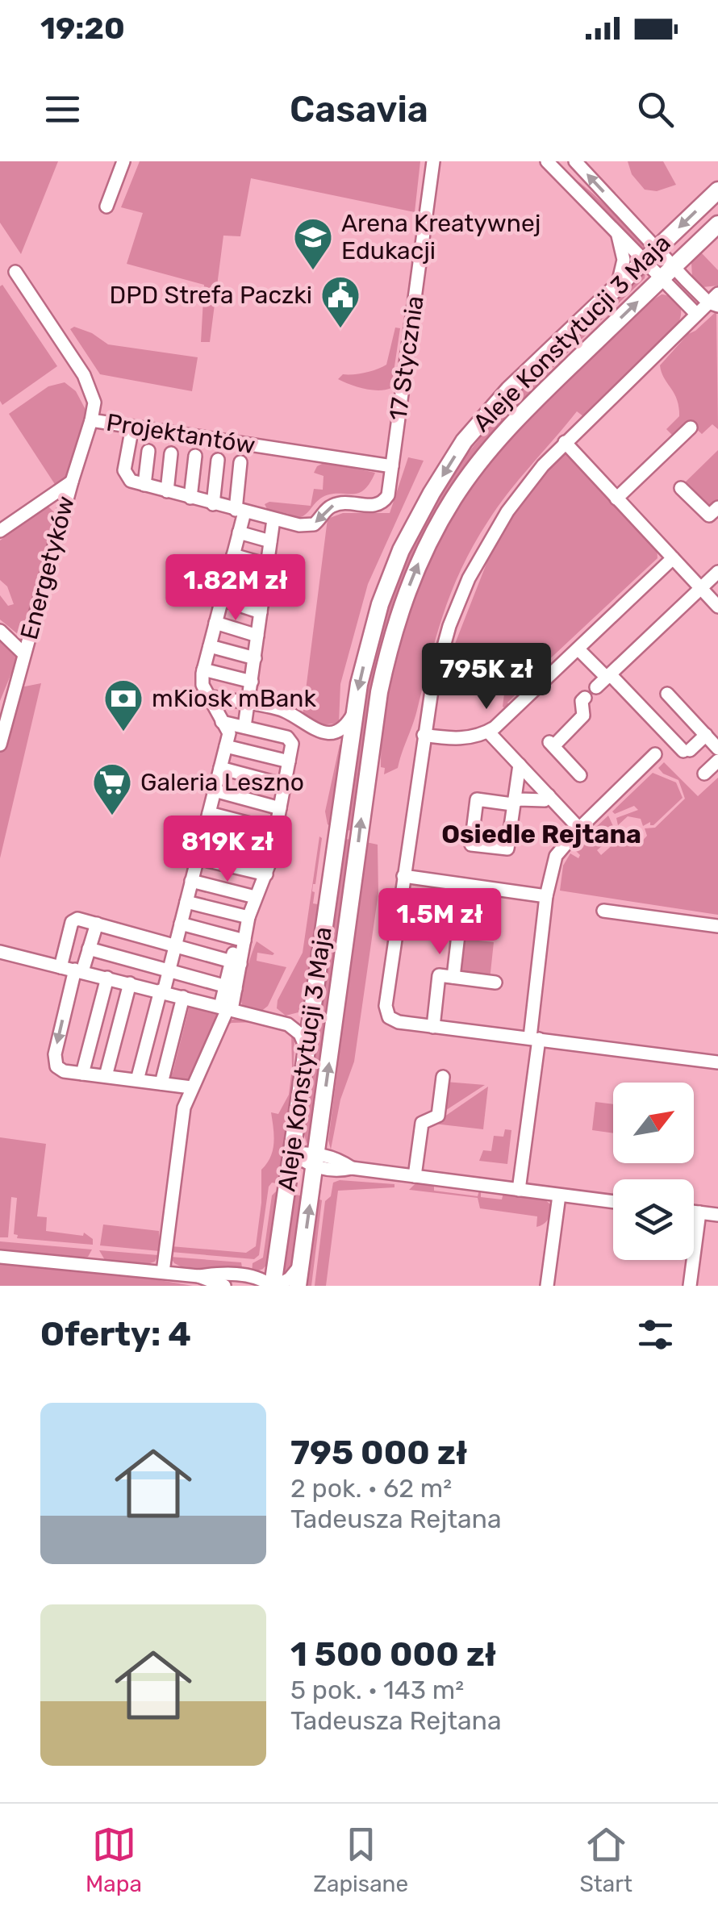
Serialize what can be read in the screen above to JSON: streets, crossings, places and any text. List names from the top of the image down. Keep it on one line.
{"streets":{"main road":["Aleje Konstytucji 3 Maja"],"street":["17 Stycznia","Projektantów","Energetyków"]},"crossings":[["17 Stycznia","Projektantów"],["Projektantów","Energetyków"]],"districts":["Osiedle Rejtana"],"places":{"school or university":["Arena Kreatywnej Edukacji"],"public building":["DPD Strefa Paczki"],"bank":["mKiosk mBank"],"supermarket":["Galeria Leszno"]},"north":"top right","page":{"status":"19:20","header":"Casavia","price":["1.82M zł","795K zł","819K zł","1.5M zł"],"heading":"Oferty: 4","list":[{"name":"795 000 zł","note":"2 pok. · 62 m² · Tadeusza Rejtana"},{"name":"1 500 000 zł","note":"5 pok. · 143 m² · Tadeusza Rejtana"}],"tabs":["Mapa","Zapisane","Start"]}}
